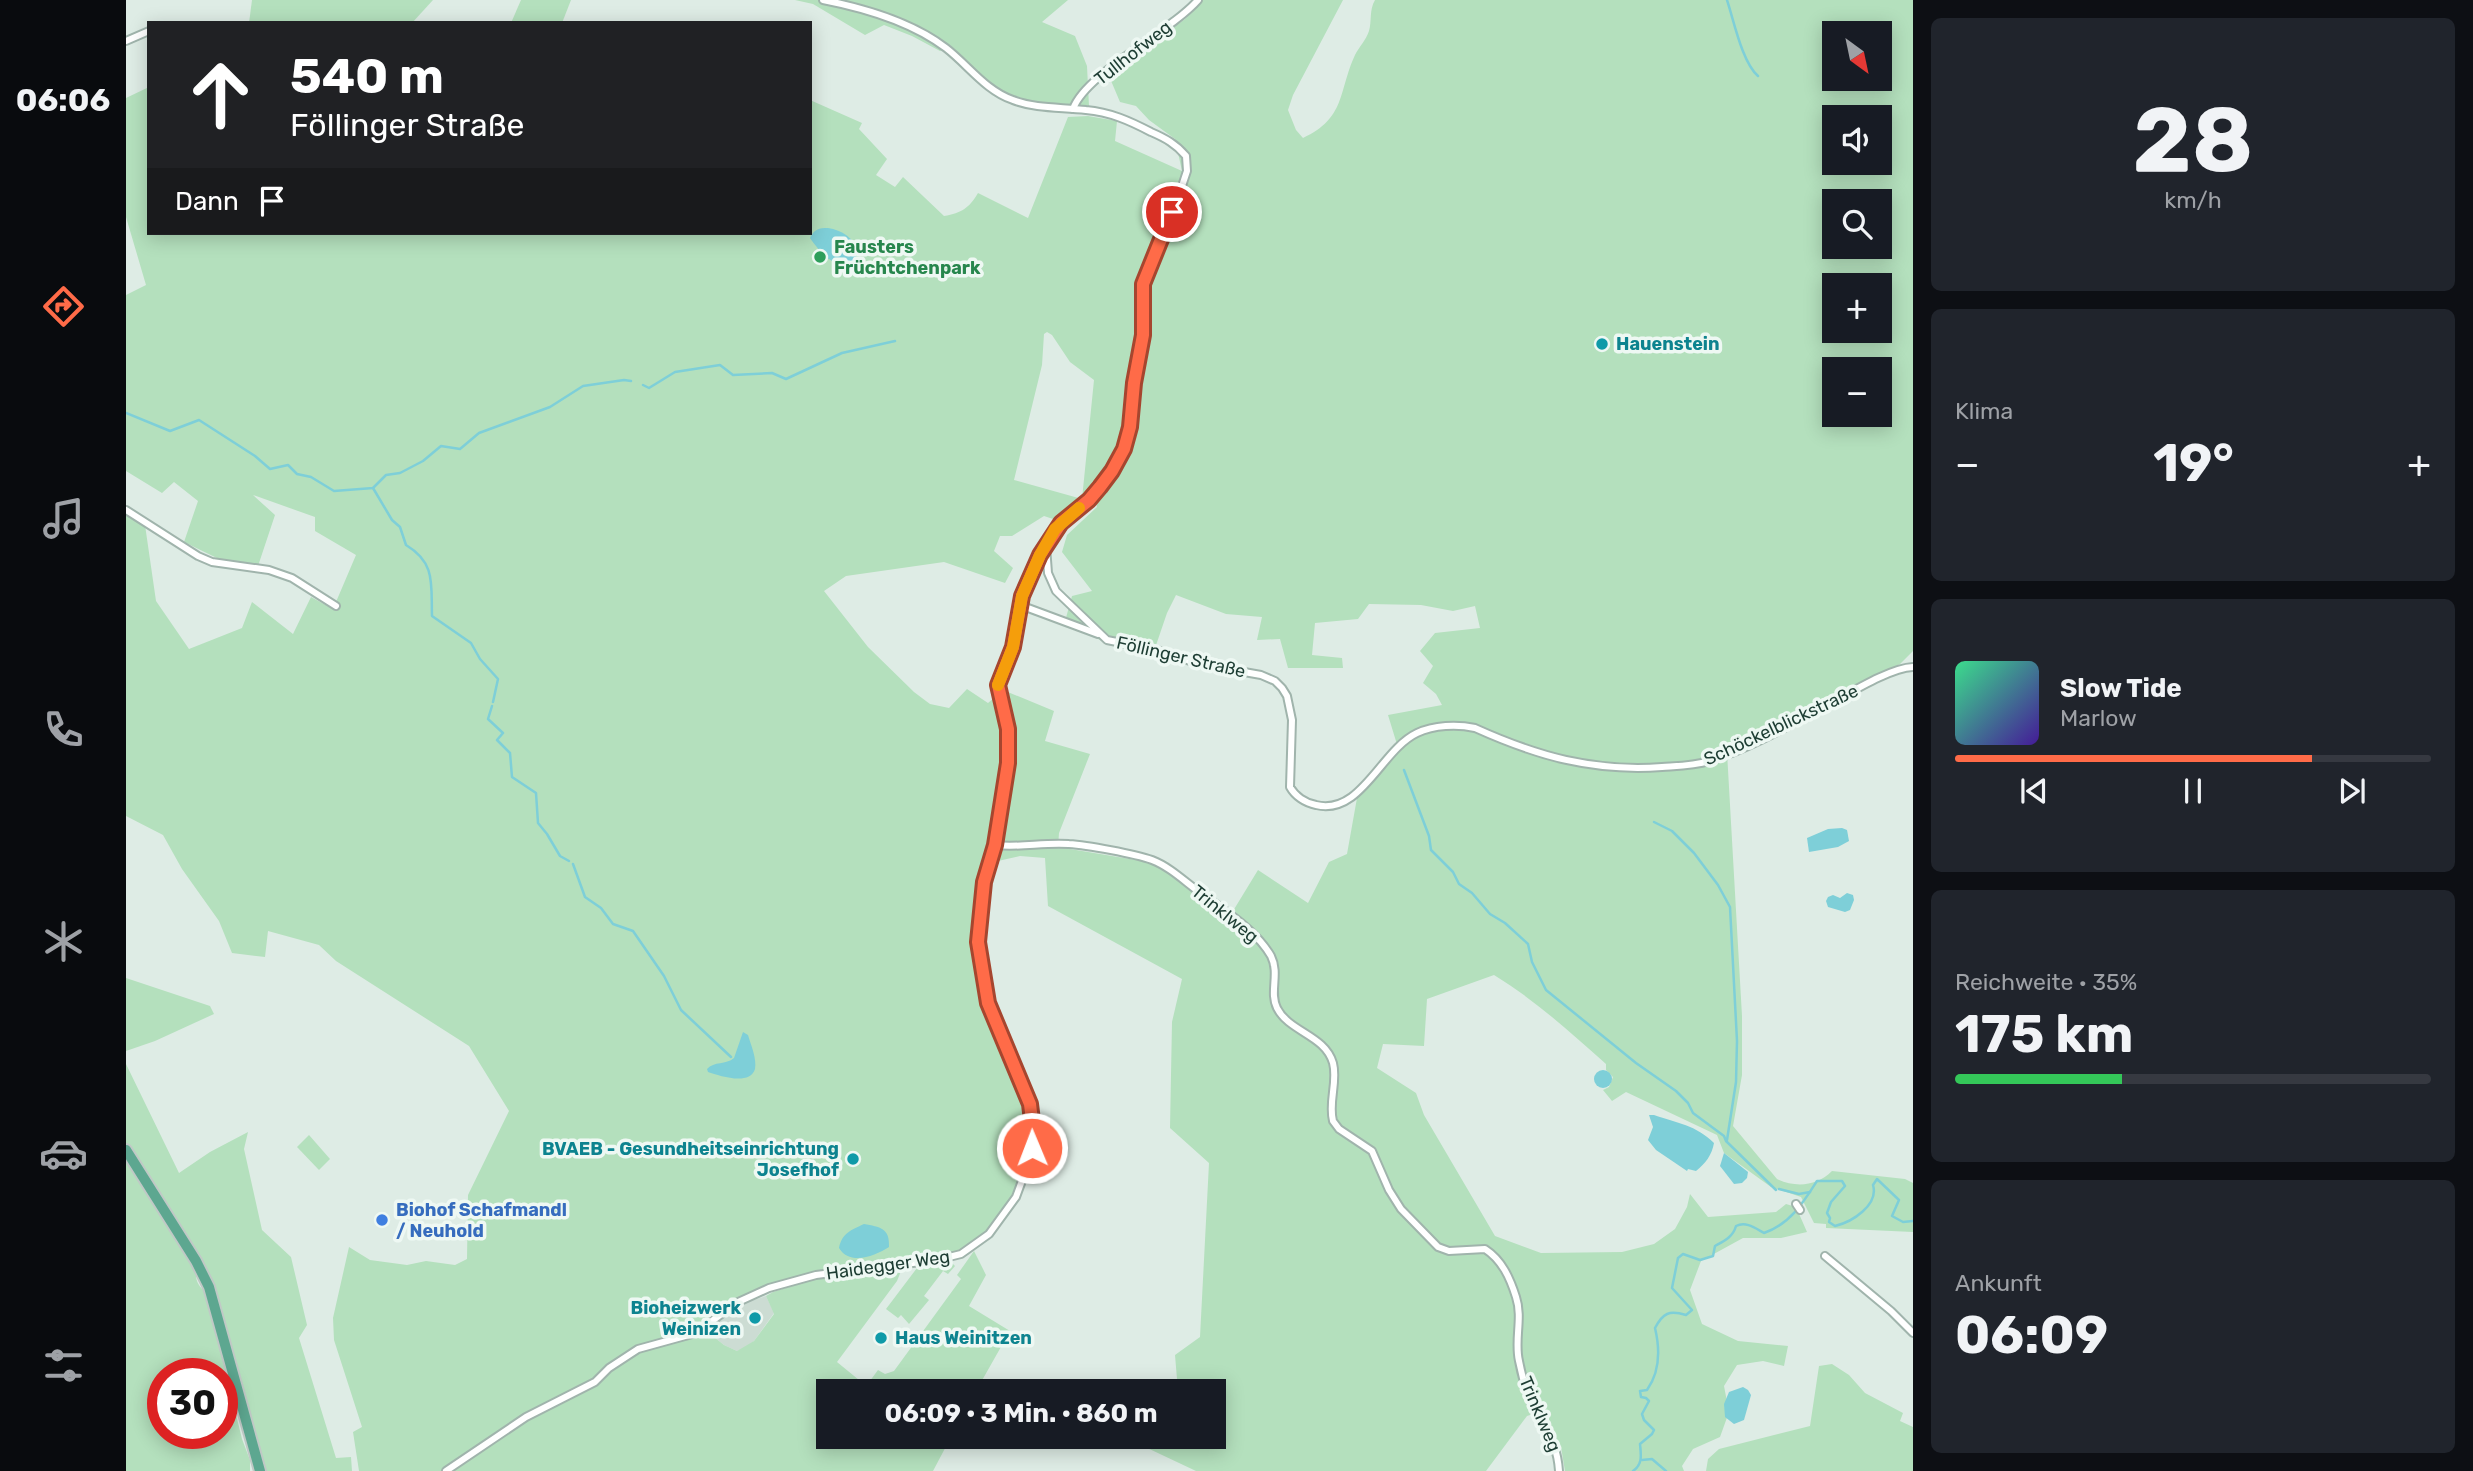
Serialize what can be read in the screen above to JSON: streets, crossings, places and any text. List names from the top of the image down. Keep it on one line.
{"streets":{"street":["Tullhofweg","Föllinger Straße","Schöckelblickstraße","Trinklweg","Haidegger Weg"]},"crossings":[["Föllinger Straße","Schöckelblickstraße"],["Föllinger Straße","Haidegger Weg"],["Trinklweg","Haidegger Weg"]],"places":["Fausters Früchtchenpark","Hauenstein","BVAEB - Gesundheitseinrichtung Josefhof","Biohof Schafmandl / Neuhold","Bioheizwerk Weinizen","Haus Weinitzen"],"north":"bottom right","page":{"tabs":"06:06","tile":[["28","km/h"],"Klima",["Reichweite · 35%","175 km"],["Ankunft","06:09"]],"map_buttons":["+","−"],"turn":["540 m","Föllinger Straße"],"then":"Dann","heat":["−","19°","+"],"song":["Slow Tide","Marlow"],"limit":"30","trip":"06:09 · 3 Min. · 860 m"}}
